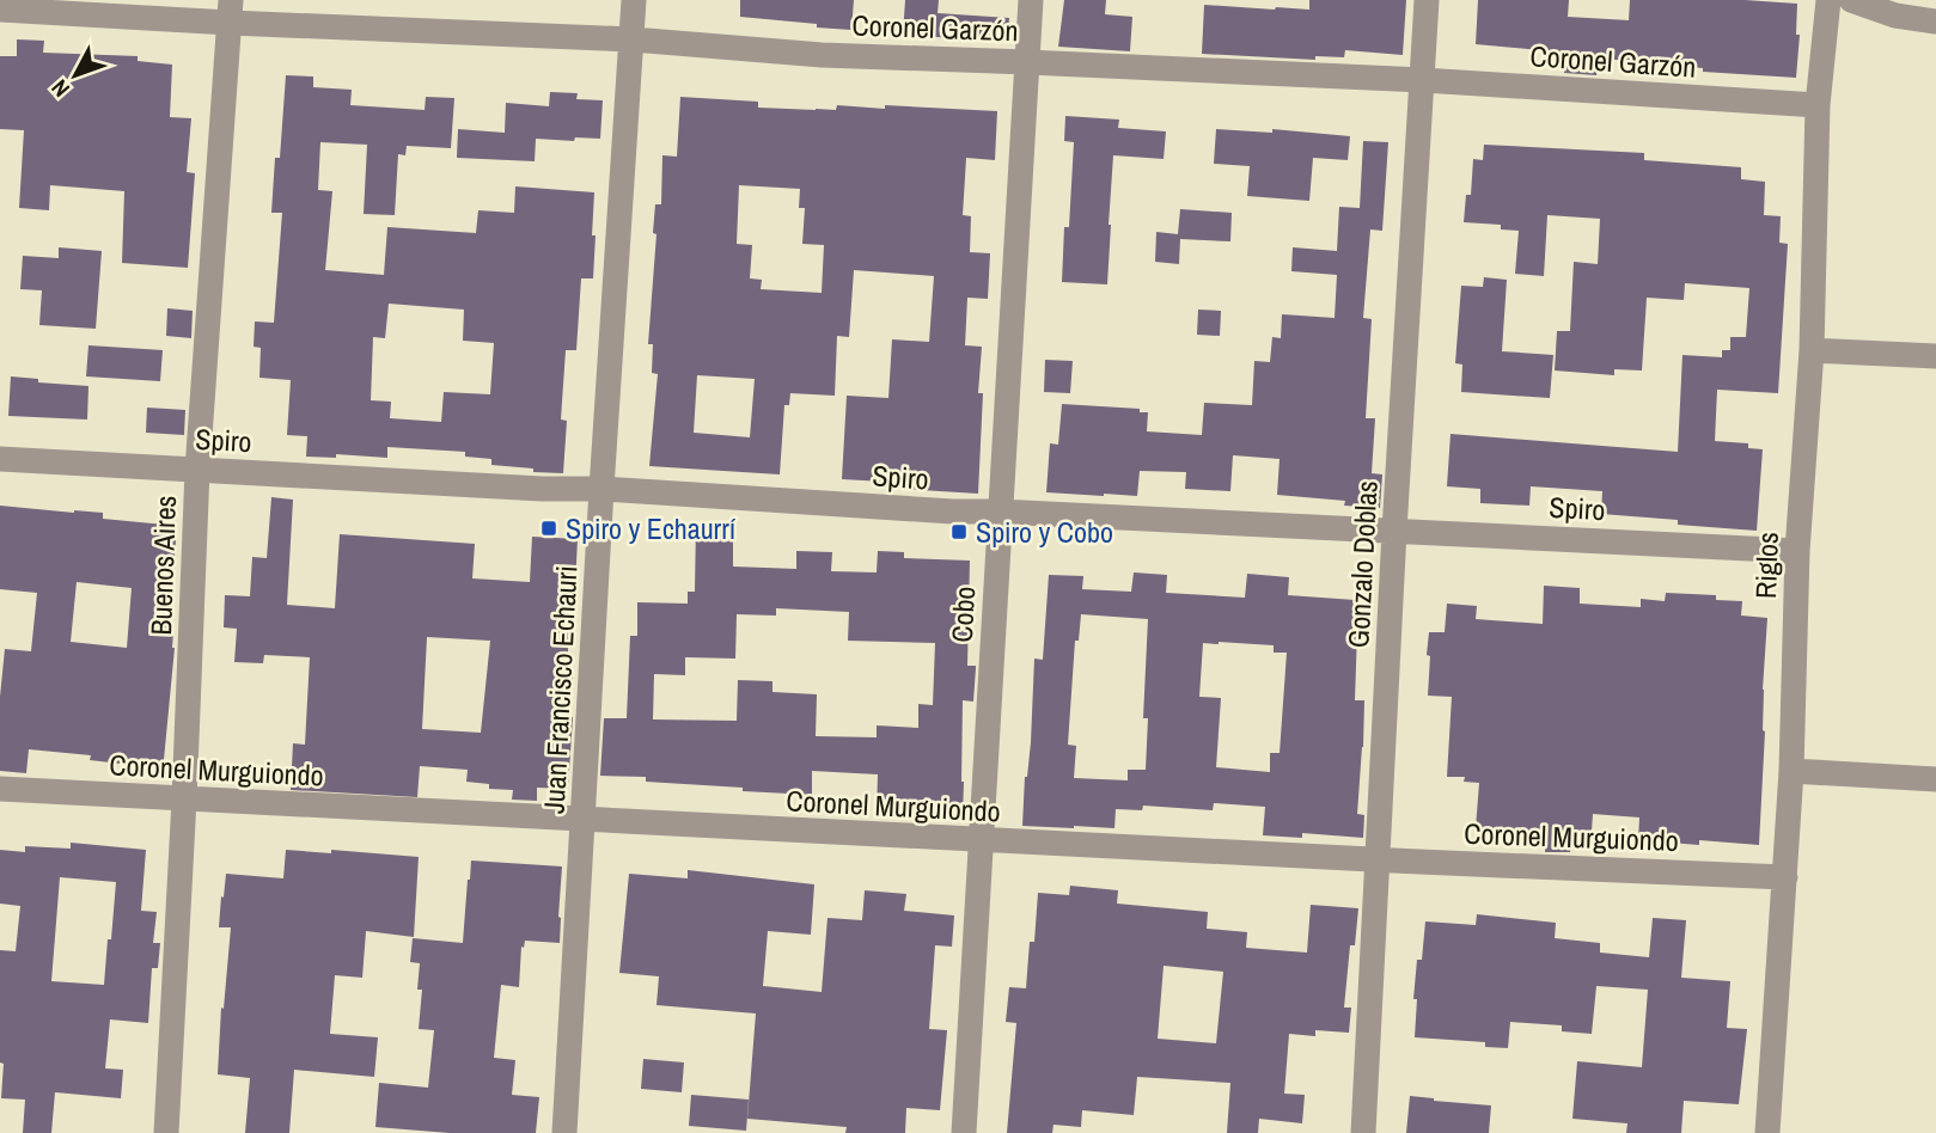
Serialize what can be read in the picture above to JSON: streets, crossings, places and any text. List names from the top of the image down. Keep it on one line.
{"streets":{"street":["Coronel Garzón","Spiro","Gonzalo Doblas","Buenos Aires","Riglos","Cobo","Juan Francisco Echauri","Coronel Murguiondo"]},"crossings":[["Coronel Garzón","Gonzalo Doblas"],["Coronel Garzón","Buenos Aires"],["Coronel Garzón","Riglos"],["Coronel Garzón","Cobo"],["Coronel Garzón","Juan Francisco Echauri"],["Spiro","Gonzalo Doblas"],["Spiro","Buenos Aires"],["Spiro","Riglos"],["Spiro","Cobo"],["Spiro","Juan Francisco Echauri"],["Gonzalo Doblas","Coronel Murguiondo"],["Buenos Aires","Coronel Murguiondo"],["Riglos","Coronel Murguiondo"],["Cobo","Coronel Murguiondo"],["Juan Francisco Echauri","Coronel Murguiondo"]],"places":{"transit":["Spiro y Echaurrí","Spiro y Cobo"]},"north":"bottom left"}
